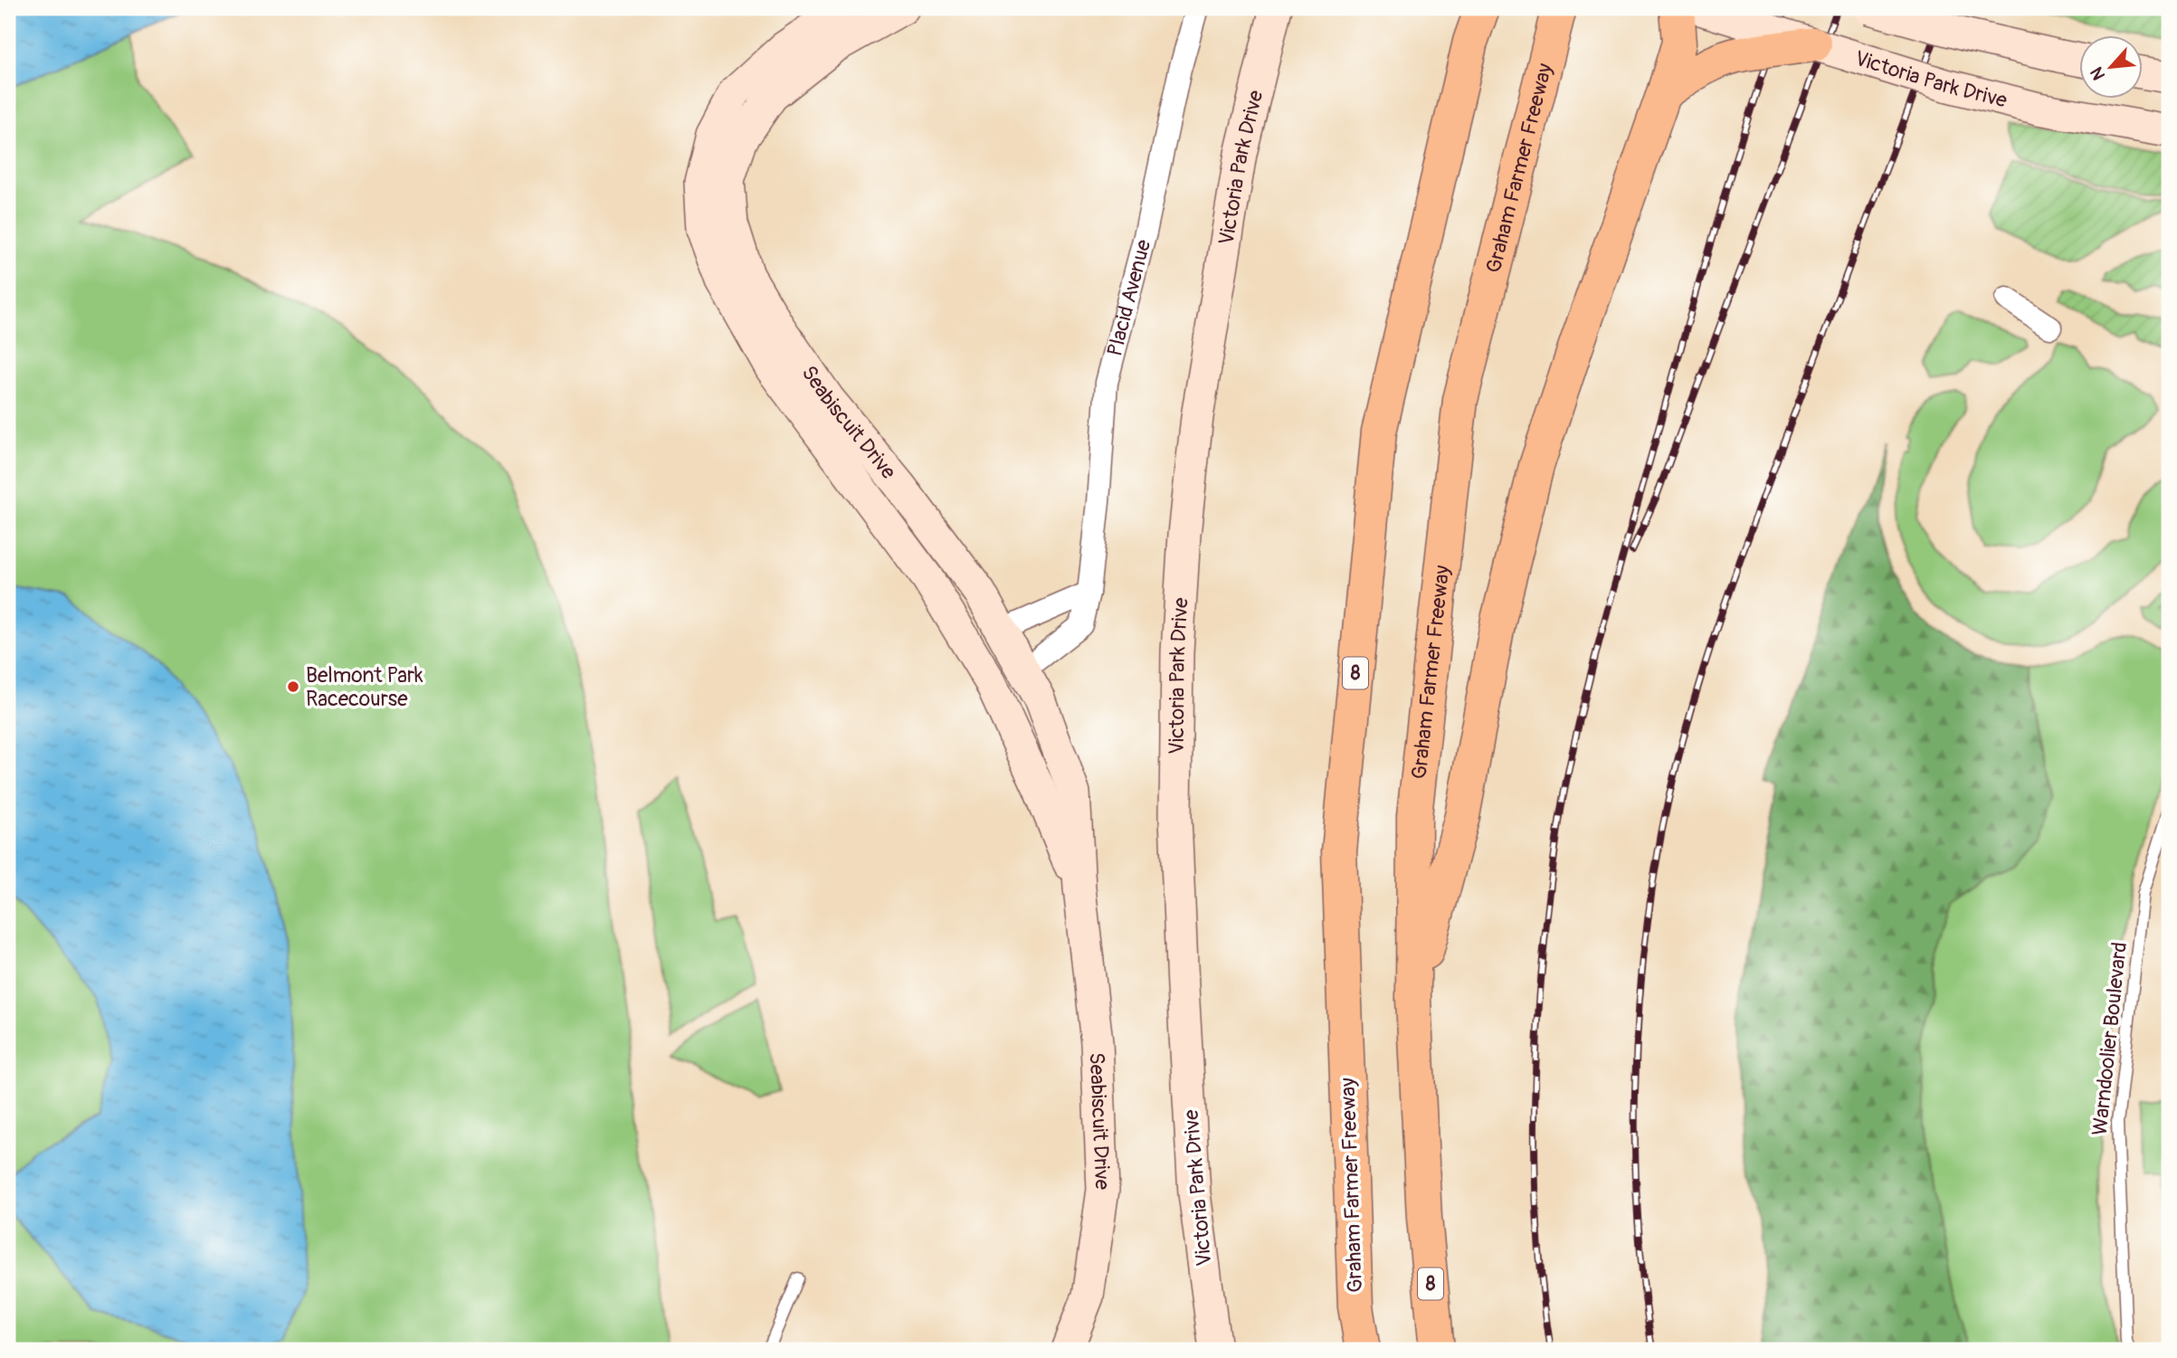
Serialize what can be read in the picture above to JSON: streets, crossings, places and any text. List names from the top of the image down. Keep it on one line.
{"streets":{"highway":["Graham Farmer Freeway","8"],"street":["Victoria Park Drive","Placid Avenue","Seabiscuit Drive"],"lane":["Warndoolier Boulevard"]},"crossings":[["Placid Avenue","Seabiscuit Drive"]],"places":["Belmont Park Racecourse"],"north":"bottom left"}
